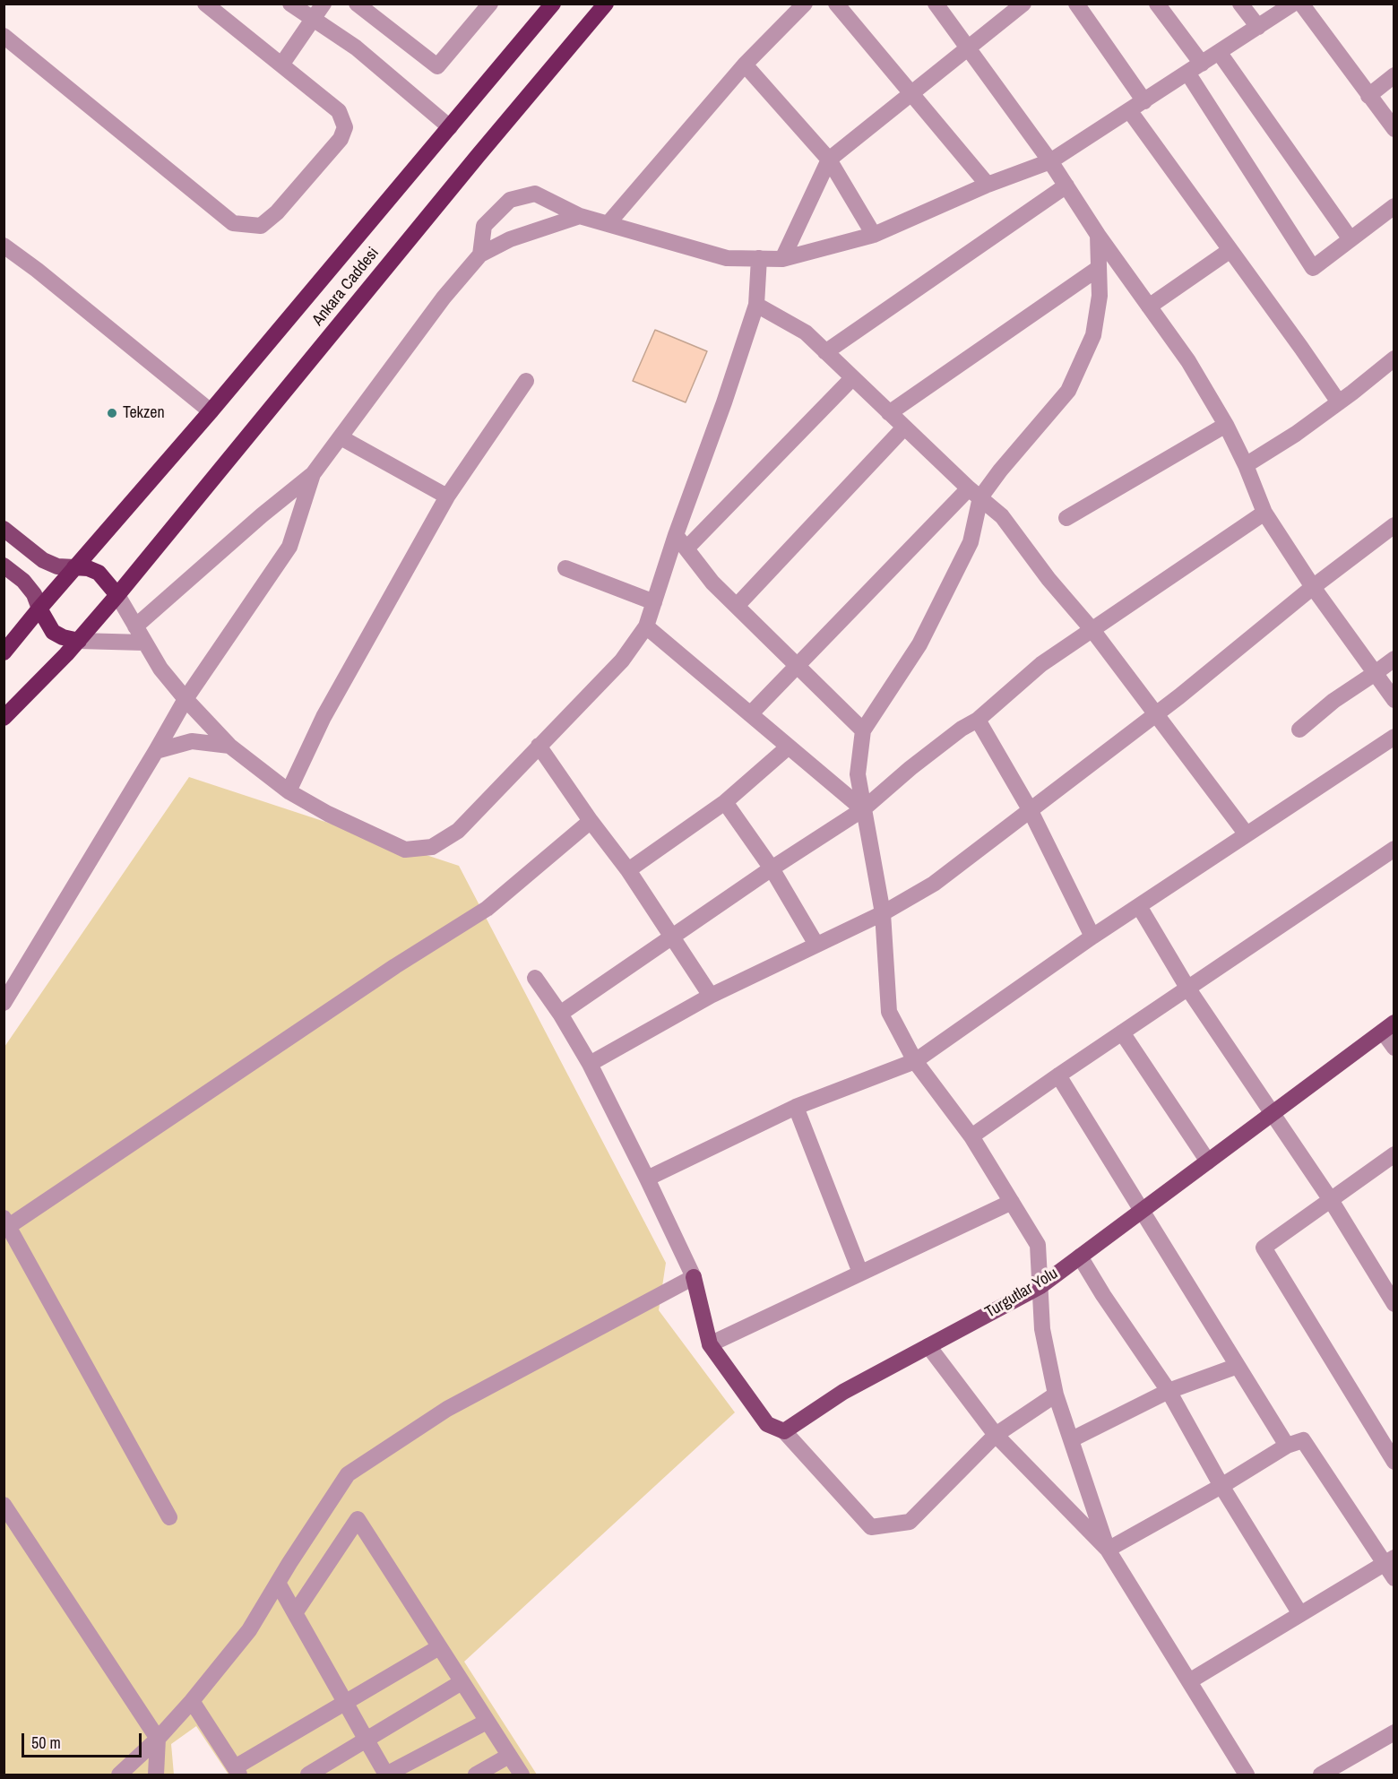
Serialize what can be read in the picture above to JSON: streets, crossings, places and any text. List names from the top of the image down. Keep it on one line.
{"streets":{"highway":["Ankara Caddesi"],"main road":["Turgutlar Yolu"]},"places":["Tekzen"],"scale_bar":"50 m"}
